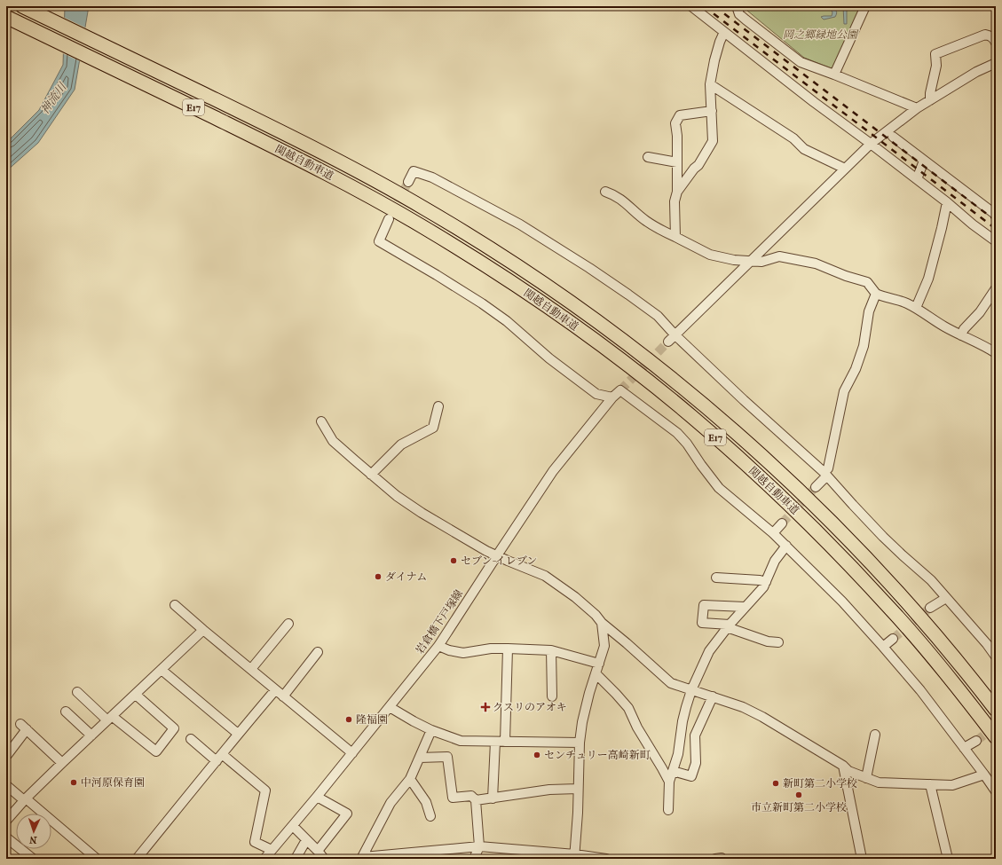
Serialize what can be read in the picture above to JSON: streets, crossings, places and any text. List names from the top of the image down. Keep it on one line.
{"streets":{"highway":["E17","関越自動車道"],"street":["岩倉橋下戸塚線"]},"water":["神流川"],"parks":["岡之郷緑地公園"],"places":{"other":["セブン-イレブン","ダイナム","隆福園","センチュリー高崎新町","中河原保育園","新町第二小学校","市立新町第二小学校"],"health":["クスリのアオキ"]},"north":"bottom"}
